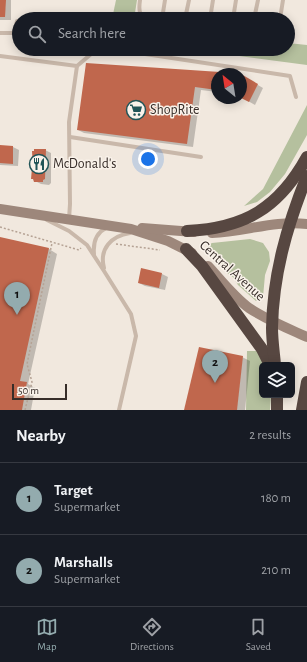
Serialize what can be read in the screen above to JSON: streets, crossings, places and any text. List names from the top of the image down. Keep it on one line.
{"streets":{"main road":["Central Avenue"]},"places":{"supermarket":["ShopRite"],"restaurant":["McDonald's"]},"scale_bar":"50 m","north":"top left","page":{"search":"Search here","pins":["1","2"],"scale":"50 m","heading":["Nearby","2 results"],"list":[{"mark":"1","name":"Target","note":"Supermarket","value":"180 m"},{"mark":"2","name":"Marshalls","note":"Supermarket","value":"210 m"}],"nav":["Map","Directions","Saved"]}}
